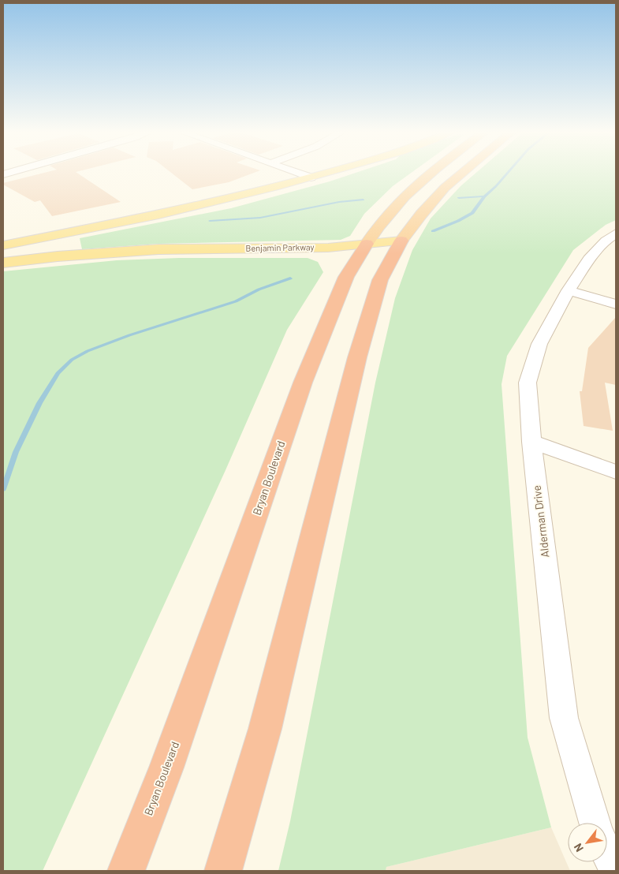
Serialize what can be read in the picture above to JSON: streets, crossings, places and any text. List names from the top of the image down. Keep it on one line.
{"streets":{"highway":["Bryan Boulevard"],"main road":["Benjamin Parkway"],"street":["Alderman Drive"]},"crossings":[["Benjamin Parkway","Bryan Boulevard"]],"north":"bottom left"}
